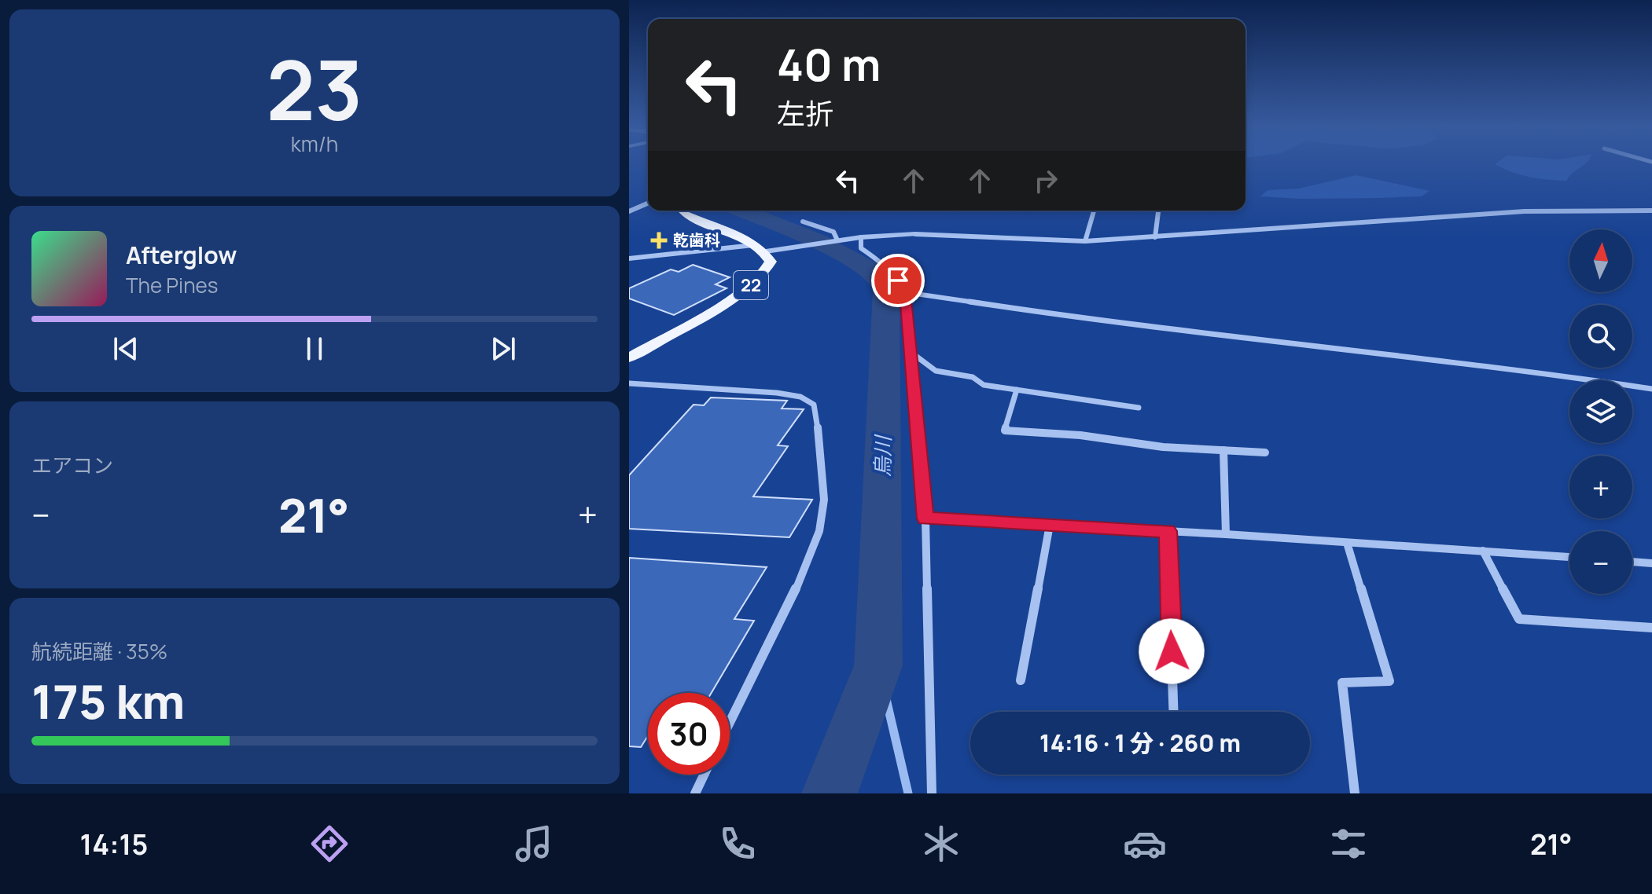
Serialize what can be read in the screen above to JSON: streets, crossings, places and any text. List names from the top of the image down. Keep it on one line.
{"streets":{"main road":["22"]},"water":["烏川"],"places":{"health":["乾歯科"]},"north":"top","page":{"tile":[["23","km/h"],"エアコン",["航続距離 · 35%","175 km"]],"turn":["40 m","左折"],"map_buttons":["+","−"],"song":["Afterglow","The Pines"],"heat":["−","21°","+"],"limit":"30","trip":"14:16 · 1 分 · 260 m","tabs":["14:15","21°"]}}
